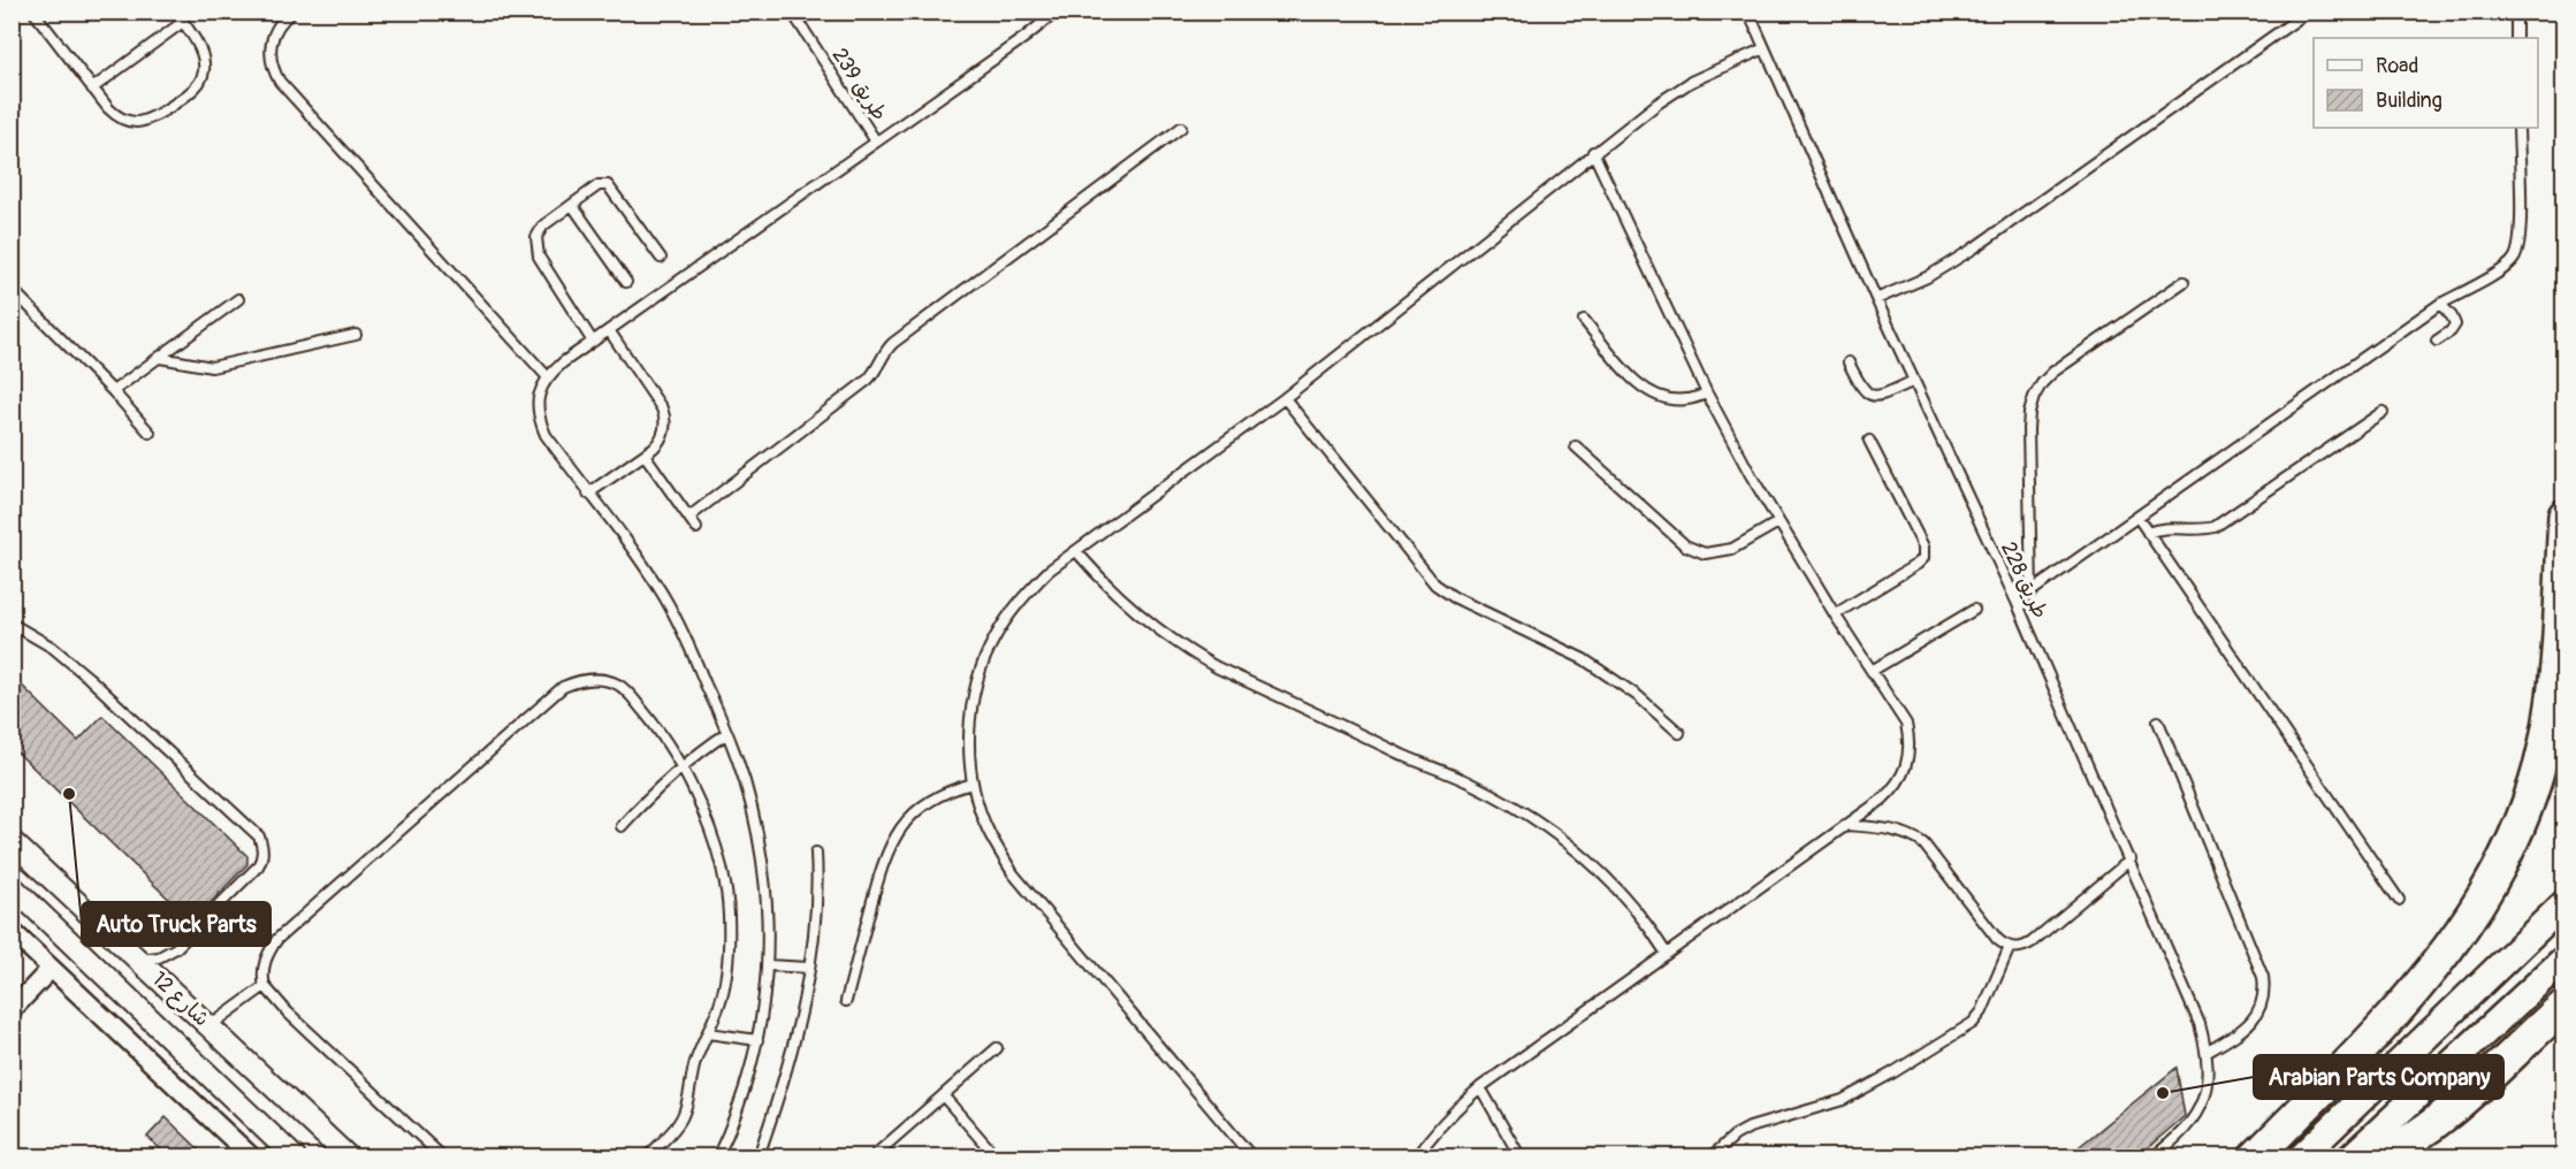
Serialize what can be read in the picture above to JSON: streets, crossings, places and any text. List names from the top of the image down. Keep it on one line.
{"streets":{"street":["شارع 12"],"lane":["طريق 239","طريق 228"]},"places":["Auto Truck Parts","Arabian Parts Company"],"legend":["Road","Building"]}
